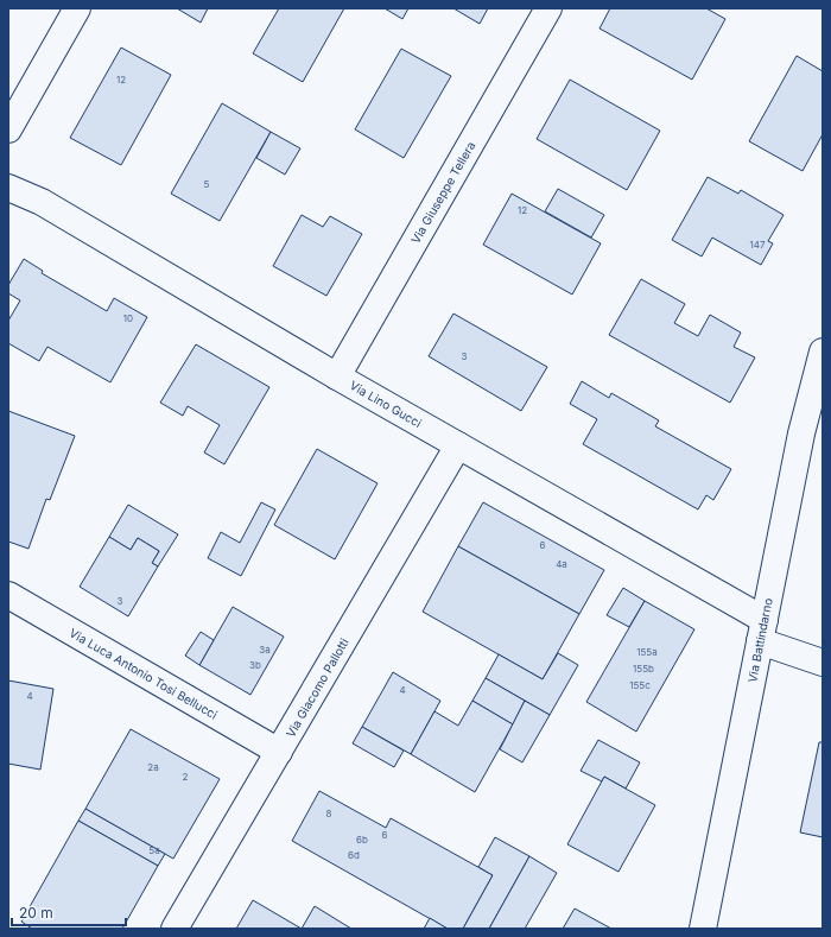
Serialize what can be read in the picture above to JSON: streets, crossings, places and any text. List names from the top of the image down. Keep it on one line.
{"streets":{"street":["Via Giuseppe Tellera","Via Lino Gucci","Via Battindarno","Via Luca Antonio Tosi Bellucci","Via Giacomo Pallotti"]},"crossings":[["Via Giuseppe Tellera","Via Lino Gucci"],["Via Lino Gucci","Via Battindarno"],["Via Lino Gucci","Via Giacomo Pallotti"],["Via Luca Antonio Tosi Bellucci","Via Giacomo Pallotti"]],"house_numbers":["12","5","12","147","10","3","6","4a","3","3a","155a","3b","155b","155c","4","4","2a","2","8","6","6b","5a","6d"],"scale_bar":"20 m"}
